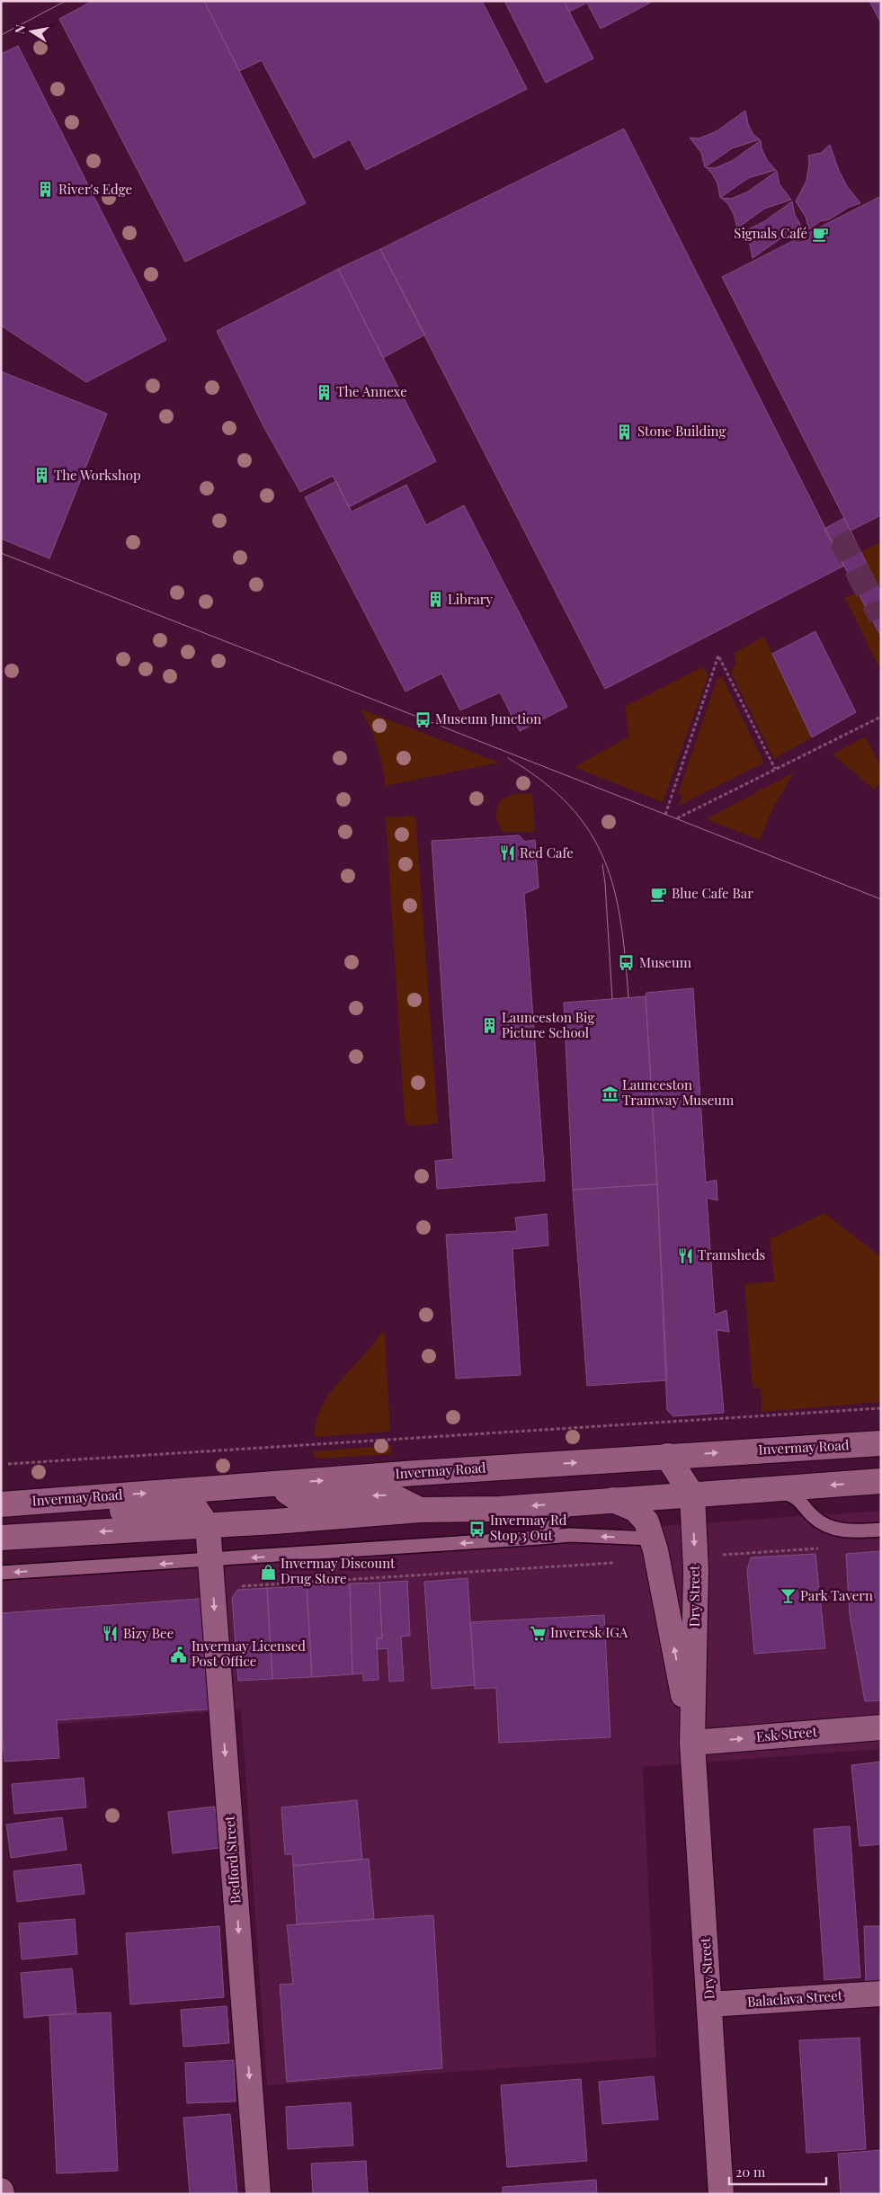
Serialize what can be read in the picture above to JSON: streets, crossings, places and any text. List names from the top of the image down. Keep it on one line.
{"streets":{"main road":["Invermay Road","Dry Street","Esk Street","Bedford Street","Balaclava Street"]},"crossings":[["Invermay Road","Dry Street"],["Dry Street","Esk Street"],["Dry Street","Balaclava Street"]],"one_way":["Esk Street","Bedford Street"],"places":{"building":["River's Edge","The Annexe","Stone Building","The Workshop","Library","Launceston Big Picture School"],"cafe":["Signals Café","Blue Cafe Bar"],"bus stop":["Museum Junction","Museum","Invermay Rd Stop 3 Out"],"restaurant":["Red Cafe","Tramsheds","Bizy Bee"],"museum":["Launceston Tramway Museum"],"shop":["Invermay Discount Drug Store"],"bar":["Park Tavern"],"supermarket":["Inveresk IGA"],"public building":["Invermay Licensed Post Office"]},"scale_bar":"20 m","north":"left"}
